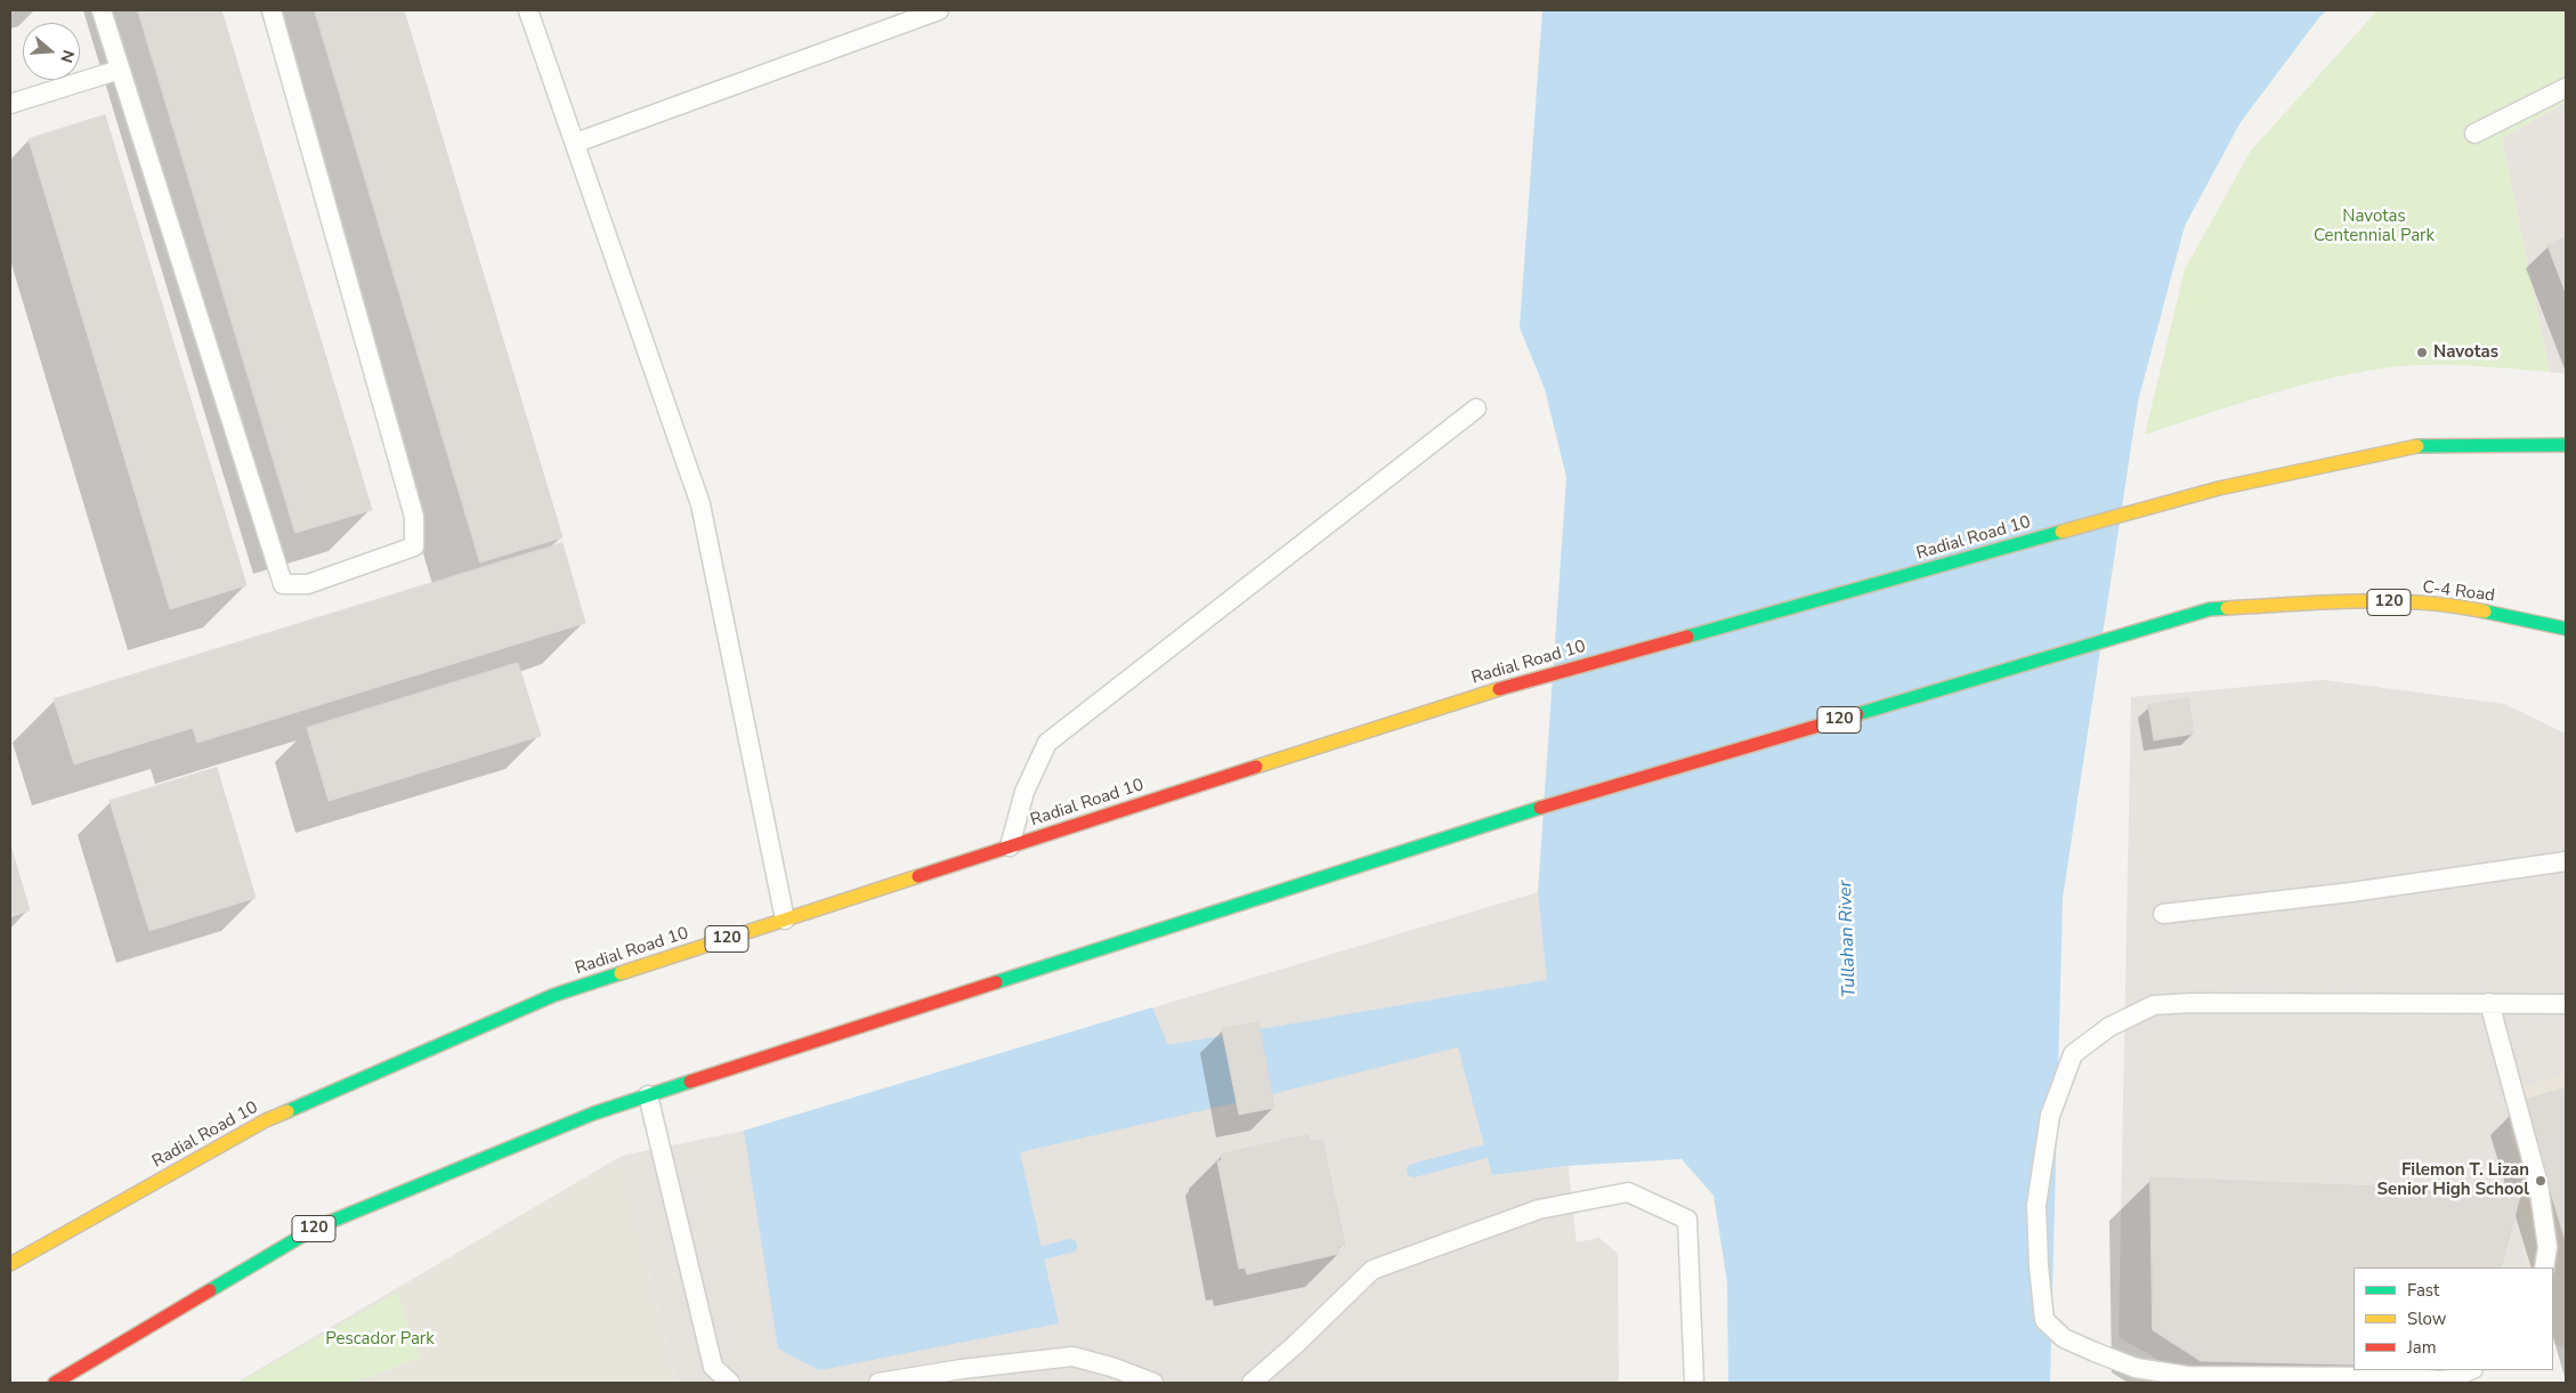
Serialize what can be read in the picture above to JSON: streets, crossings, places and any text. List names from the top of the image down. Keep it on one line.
{"streets":{"highway":["Radial Road 10","C-4 Road","120"]},"crossings":[["C-4 Road","120"]],"water":["Tullahan River"],"parks":["Navotas Centennial Park","Pescador Park"],"places":["Navotas","Filemon T. Lizan Senior High School"],"legend":["Fast","Slow","Jam"],"north":"right"}
